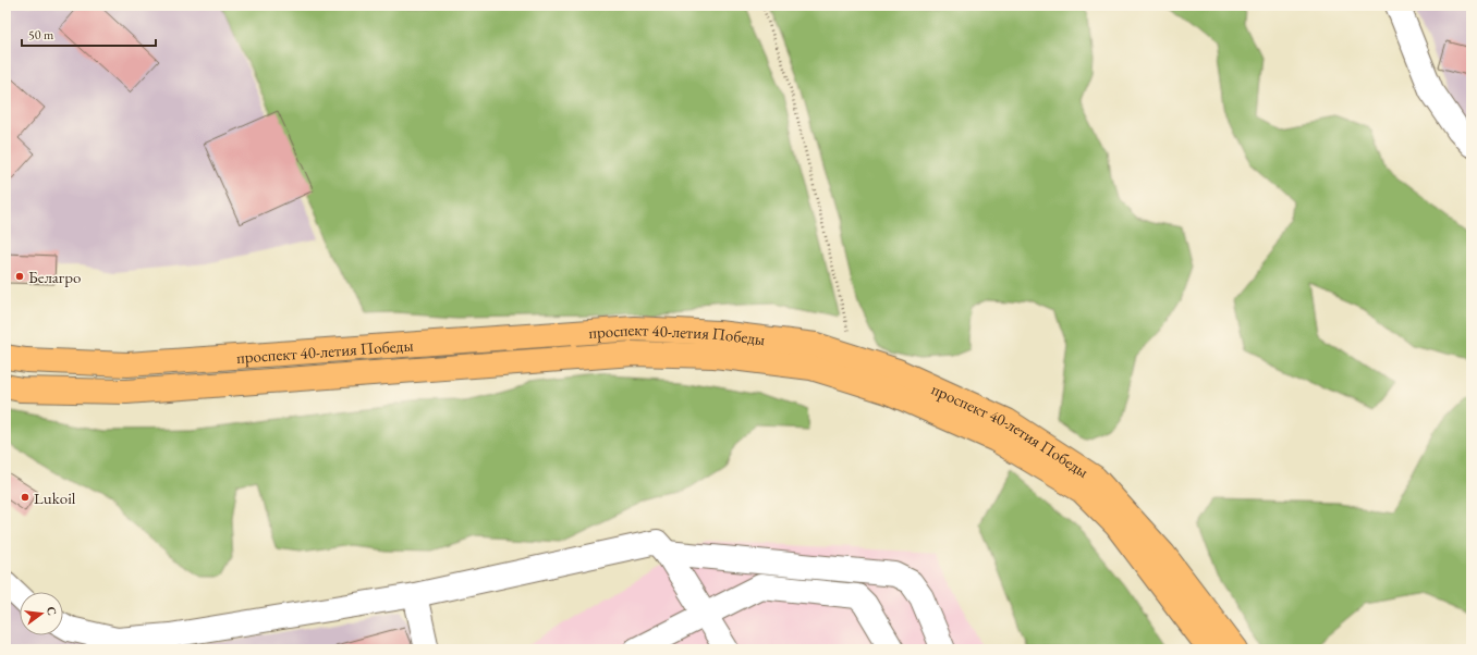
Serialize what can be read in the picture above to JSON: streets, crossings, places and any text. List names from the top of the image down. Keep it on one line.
{"streets":{"main road":["проспект 40-летия Победы"]},"places":["Белагро","Lukoil"],"scale_bar":"50 m","north":"right"}
